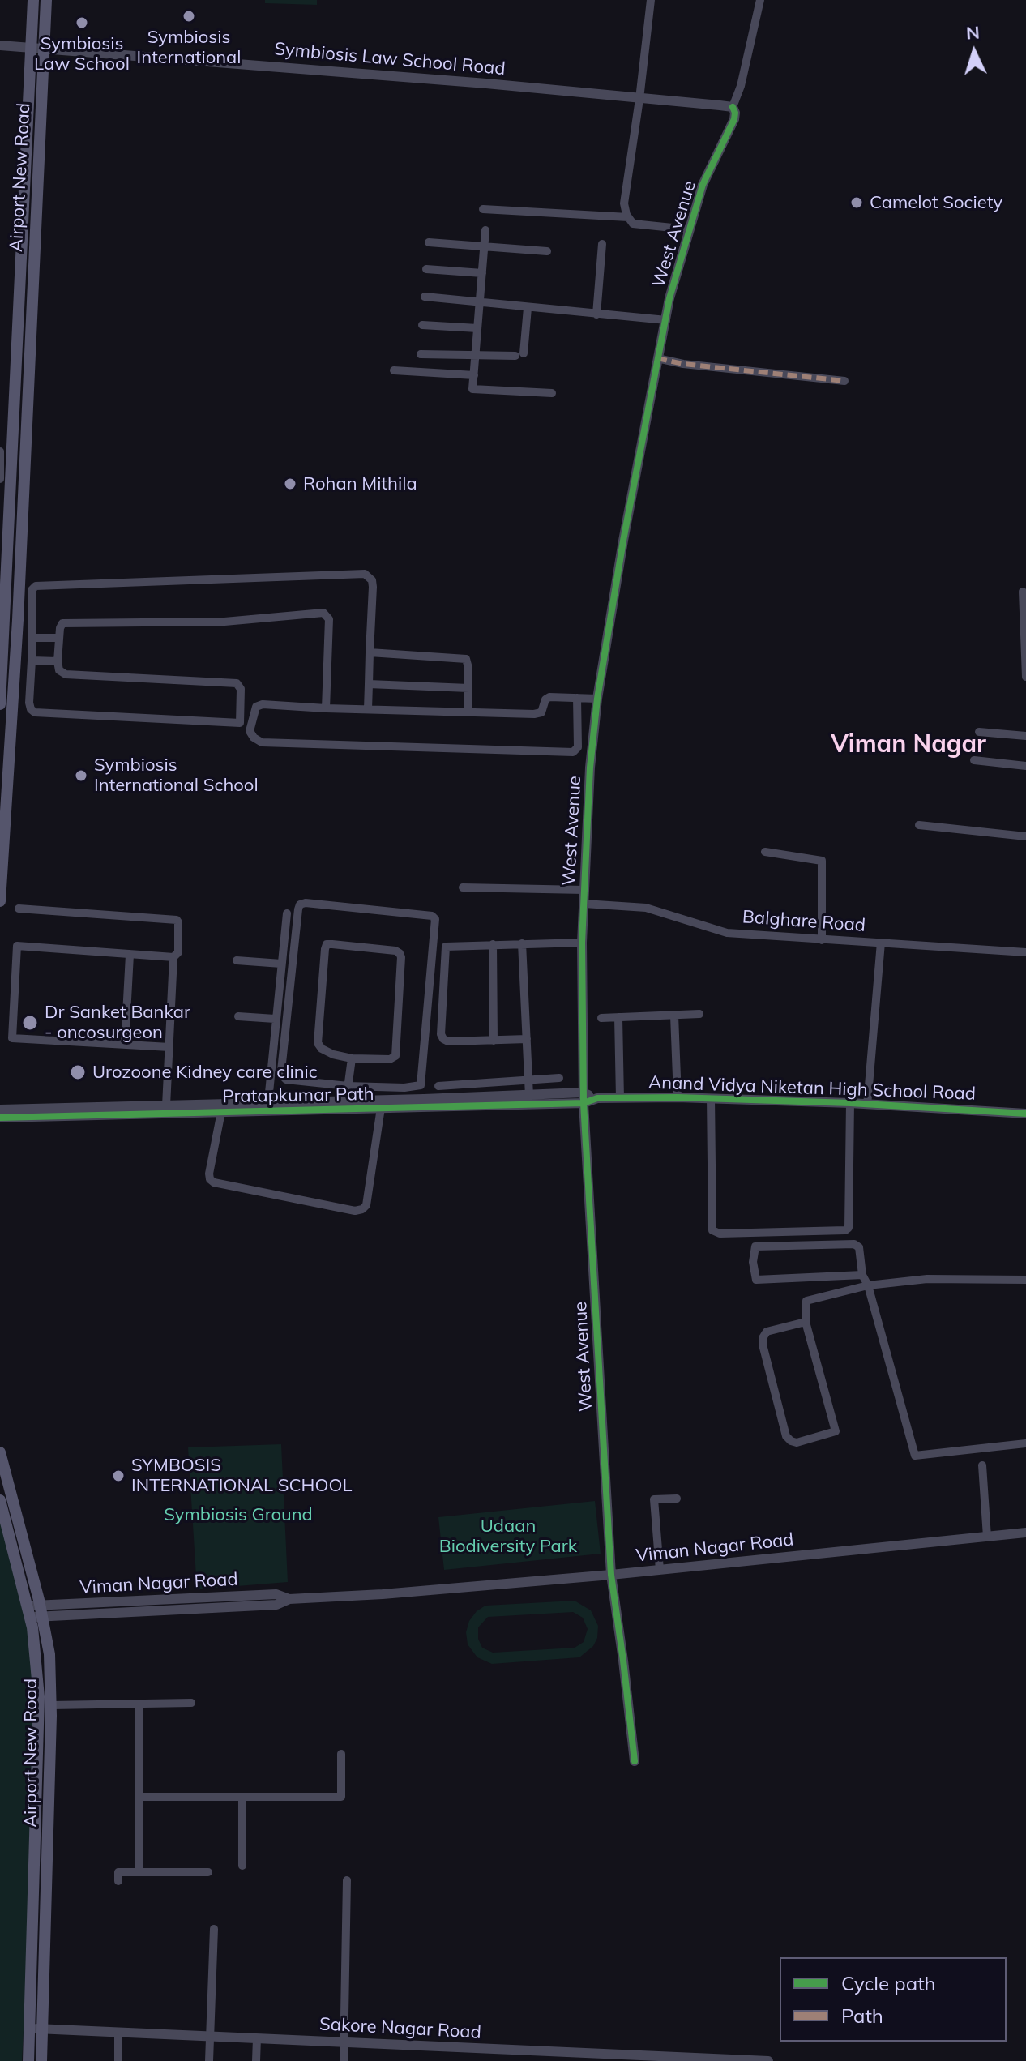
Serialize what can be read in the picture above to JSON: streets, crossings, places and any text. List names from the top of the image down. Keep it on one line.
{"streets":{"main road":["Airport New Road"],"street":["Symbiosis Law School Road","West Avenue","Balghare Road","Anand Vidya Niketan High School Road","Pratapkumar Path","Viman Nagar Road","Sakore Nagar Road"]},"crossings":[["Symbiosis Law School Road","Airport New Road"],["Symbiosis Law School Road","West Avenue"],["Airport New Road","Viman Nagar Road"],["Airport New Road","Sakore Nagar Road"],["West Avenue","Balghare Road"],["West Avenue","Pratapkumar Path"],["West Avenue","Viman Nagar Road"],["Anand Vidya Niketan High School Road","Pratapkumar Path"]],"districts":["Viman Nagar"],"parks":["Symbiosis Ground","Udaan Biodiversity Park"],"places":["Symbiosis International","Symbiosis Law School","Camelot Society","Rohan Mithila","Symbiosis International School","Dr Sanket Bankar - oncosurgeon","Urozoone Kidney care clinic","SYMBOSIS INTERNATIONAL SCHOOL"],"legend":["Cycle path","Path"],"north":"top"}
